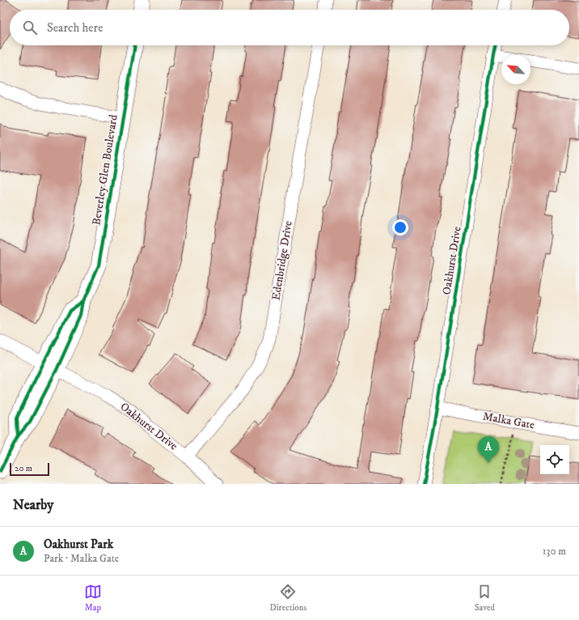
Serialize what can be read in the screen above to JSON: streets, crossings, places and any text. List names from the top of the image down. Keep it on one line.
{"streets":{"street":["Beverley Glen Boulevard","Edenbridge Drive","Oakhurst Drive","Malka Gate"]},"crossings":[["Beverley Glen Boulevard","Oakhurst Drive"],["Edenbridge Drive","Oakhurst Drive"],["Oakhurst Drive","Malka Gate"]],"scale_bar":"20 m","north":"top left","page":{"search":"Search here","pins":"A","scale":"20 m","heading":"Nearby","list":[{"mark":"A","name":"Oakhurst Park","note":"Park · Malka Gate","value":"130 m"}],"nav":["Map","Directions","Saved"]}}
